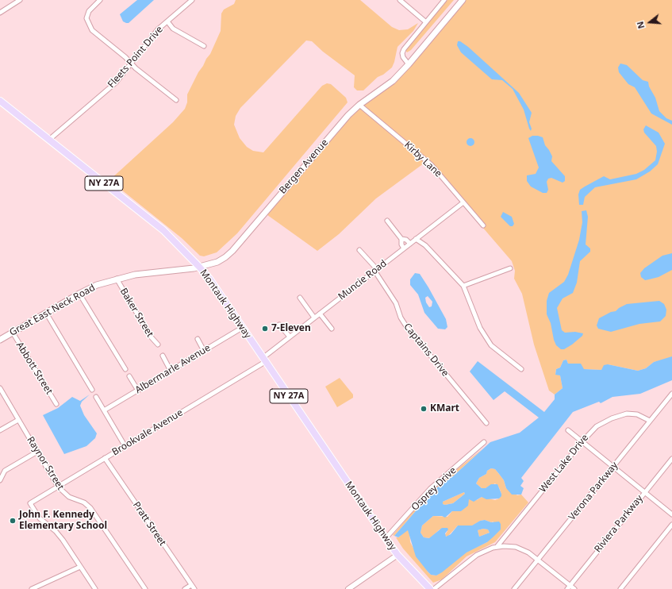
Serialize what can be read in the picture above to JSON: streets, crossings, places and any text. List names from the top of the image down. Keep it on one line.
{"streets":{"main road":["Bergen Avenue","NY 27A","Montauk Highway","Great East Neck Road"],"street":["Fleets Point Drive","Kirby Lane","Muncie Road","Baker Street","Captains Drive","Abbott Street","Albermarle Avenue","Brookvale Avenue","Raynor Street","West Lake Drive","Osprey Drive","Verona Parkway","Pratt Street","Riviera Parkway"]},"crossings":[["Fleets Point Drive","Montauk Highway"],["Kirby Lane","Bergen Avenue"],["Kirby Lane","Muncie Road"],["Bergen Avenue","Montauk Highway"],["Bergen Avenue","Great East Neck Road"],["NY 27A","Montauk Highway"],["Muncie Road","Montauk Highway"],["Muncie Road","Captains Drive"],["Muncie Road","Brookvale Avenue"],["Montauk Highway","Great East Neck Road"],["Montauk Highway","Albermarle Avenue"],["Montauk Highway","Brookvale Avenue"],["Montauk Highway","Osprey Drive"],["Great East Neck Road","Baker Street"],["Great East Neck Road","Abbott Street"],["Brookvale Avenue","Raynor Street"],["Brookvale Avenue","Pratt Street"],["West Lake Drive","Verona Parkway"]],"places":["7-Eleven","KMart","John F. Kennedy Elementary School"],"north":"left"}
